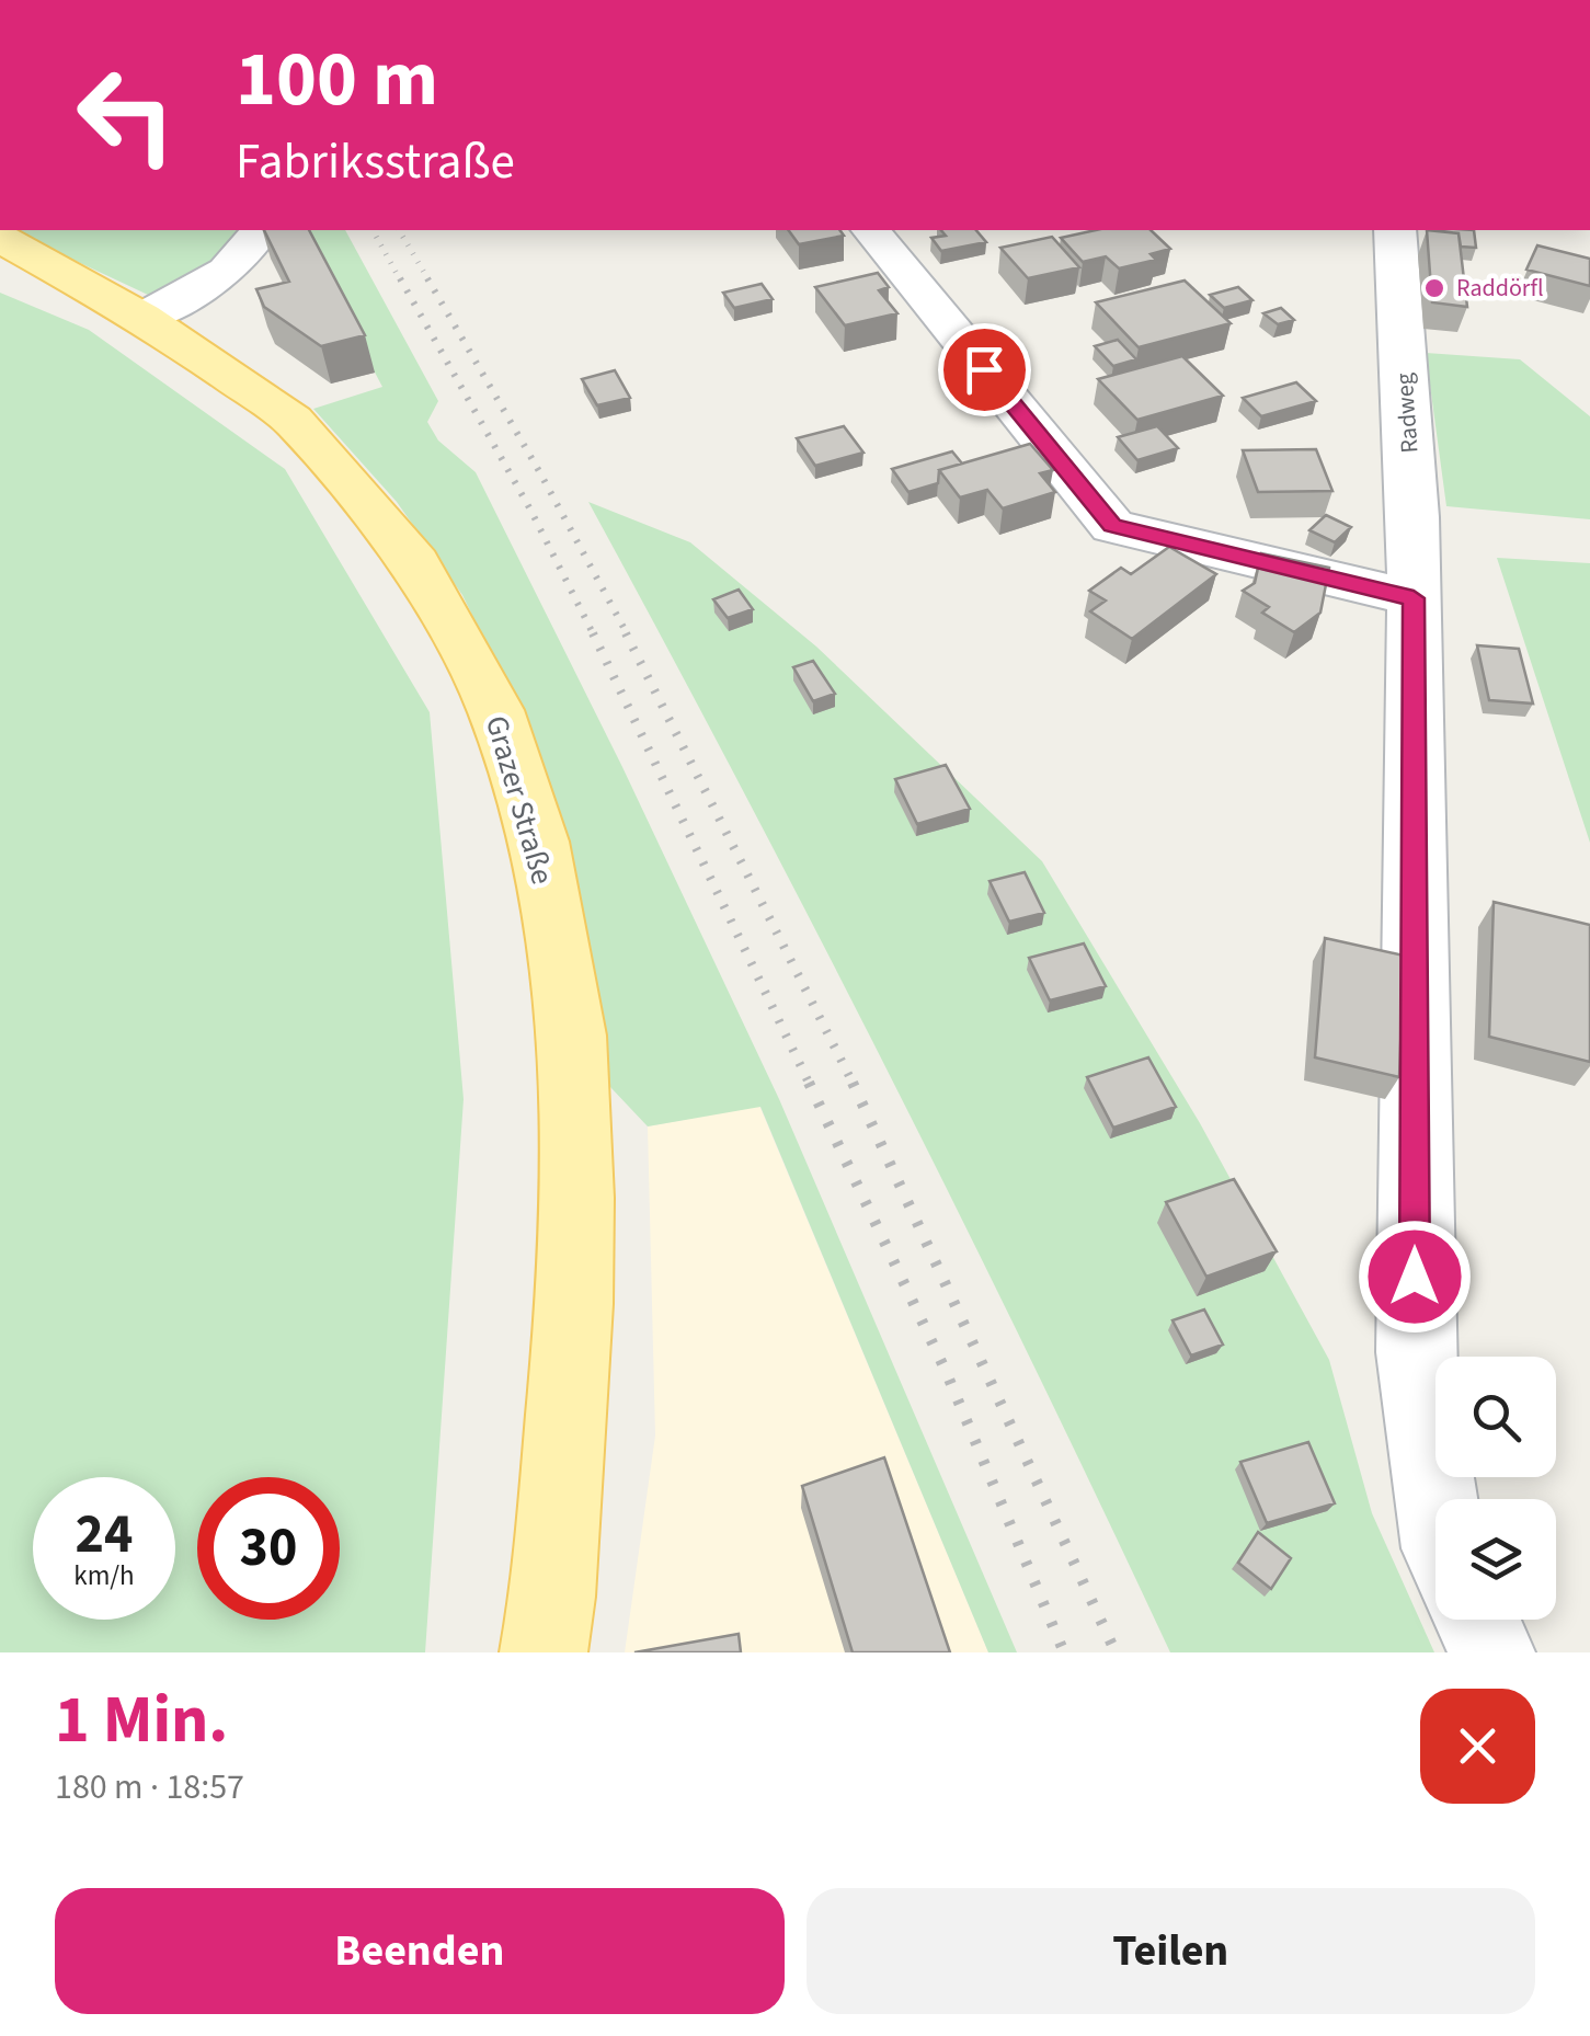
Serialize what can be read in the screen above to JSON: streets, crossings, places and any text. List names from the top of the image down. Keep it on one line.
{"streets":{"main road":["Grazer Straße"],"street":["Radweg"]},"places":["Raddörfl"],"page":{"turn":["100 m","Fabriksstraße"],"speed":"24 km/h","limit":"30","heading":["1 Min.","180 m · 18:57"],"buttons":["Beenden","Teilen"]}}
